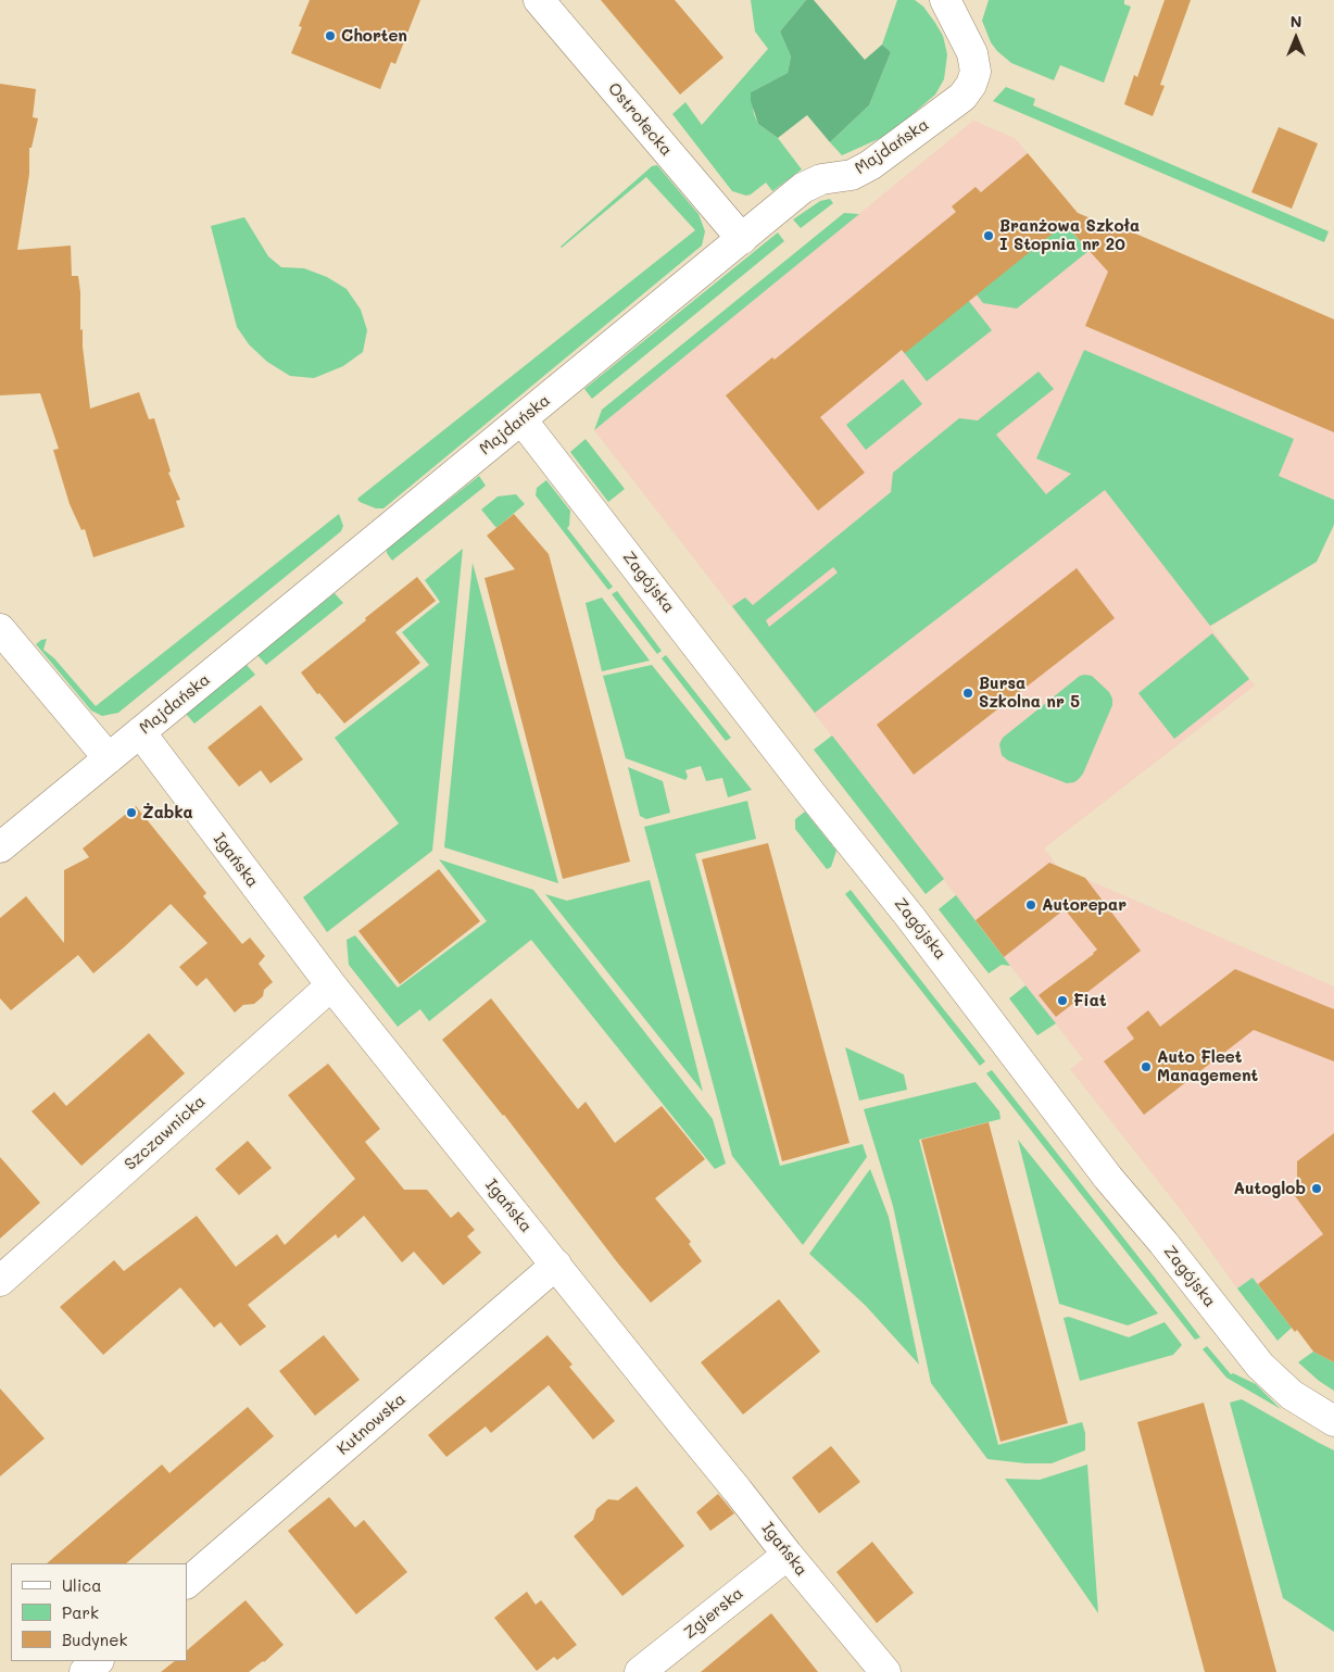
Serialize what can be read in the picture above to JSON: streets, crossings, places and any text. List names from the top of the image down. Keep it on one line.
{"streets":{"street":["Ostrołęcka","Majdańska","Zagójska","Igańska","Szczawnicka","Kutnowska","Zgierska"]},"crossings":[["Ostrołęcka","Majdańska"],["Majdańska","Zagójska"],["Majdańska","Igańska"],["Igańska","Szczawnicka"],["Igańska","Kutnowska"],["Igańska","Zgierska"]],"places":["Chorten","Branżowa Szkoła I Stopnia nr 20","Bursa Szkolna nr 5","Żabka","Autorepar","Fiat","Auto Fleet Management","Autoglob"],"legend":["Ulica","Park","Budynek"],"north":"top"}
